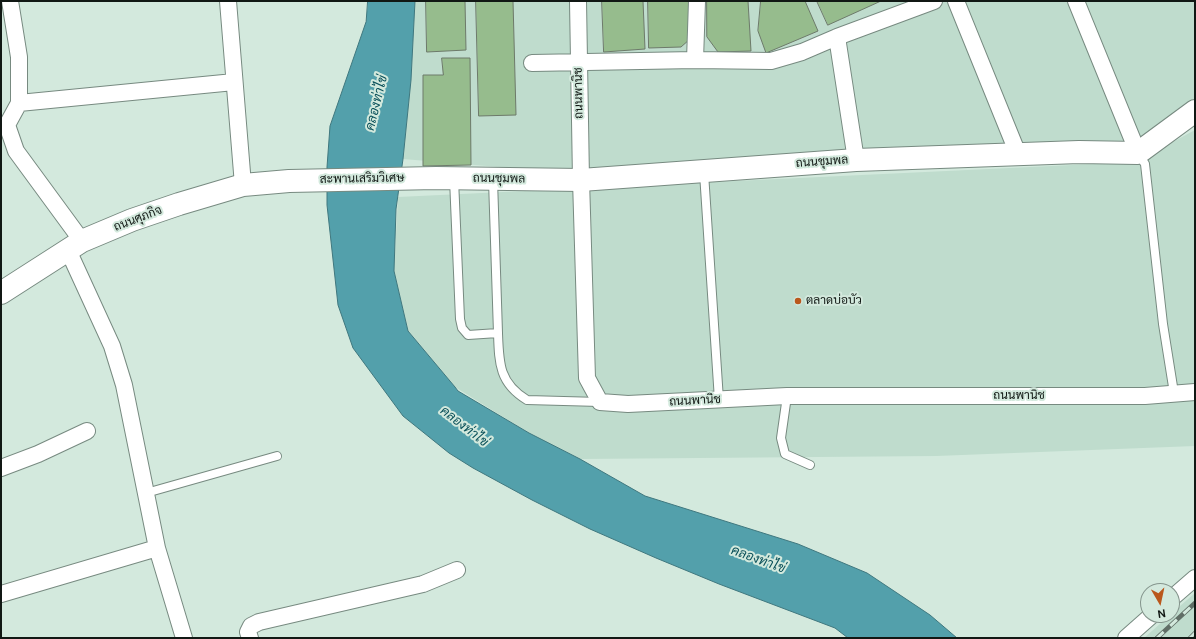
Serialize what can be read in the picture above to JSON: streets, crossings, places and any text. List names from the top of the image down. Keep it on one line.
{"streets":{"main road":["ถนนชุมพล","สะพานเสริมวิเศษ","ถนนศุภกิจ"],"street":["ถนนพานิช"]},"crossings":[["ถนนพานิช","ถนนชุมพล"],["ถนนชุมพล","สะพานเสริมวิเศษ"],["สะพานเสริมวิเศษ","ถนนศุภกิจ"]],"water":["คลองท่าไข่"],"places":["ตลาดบ่อบัว"],"north":"bottom"}
